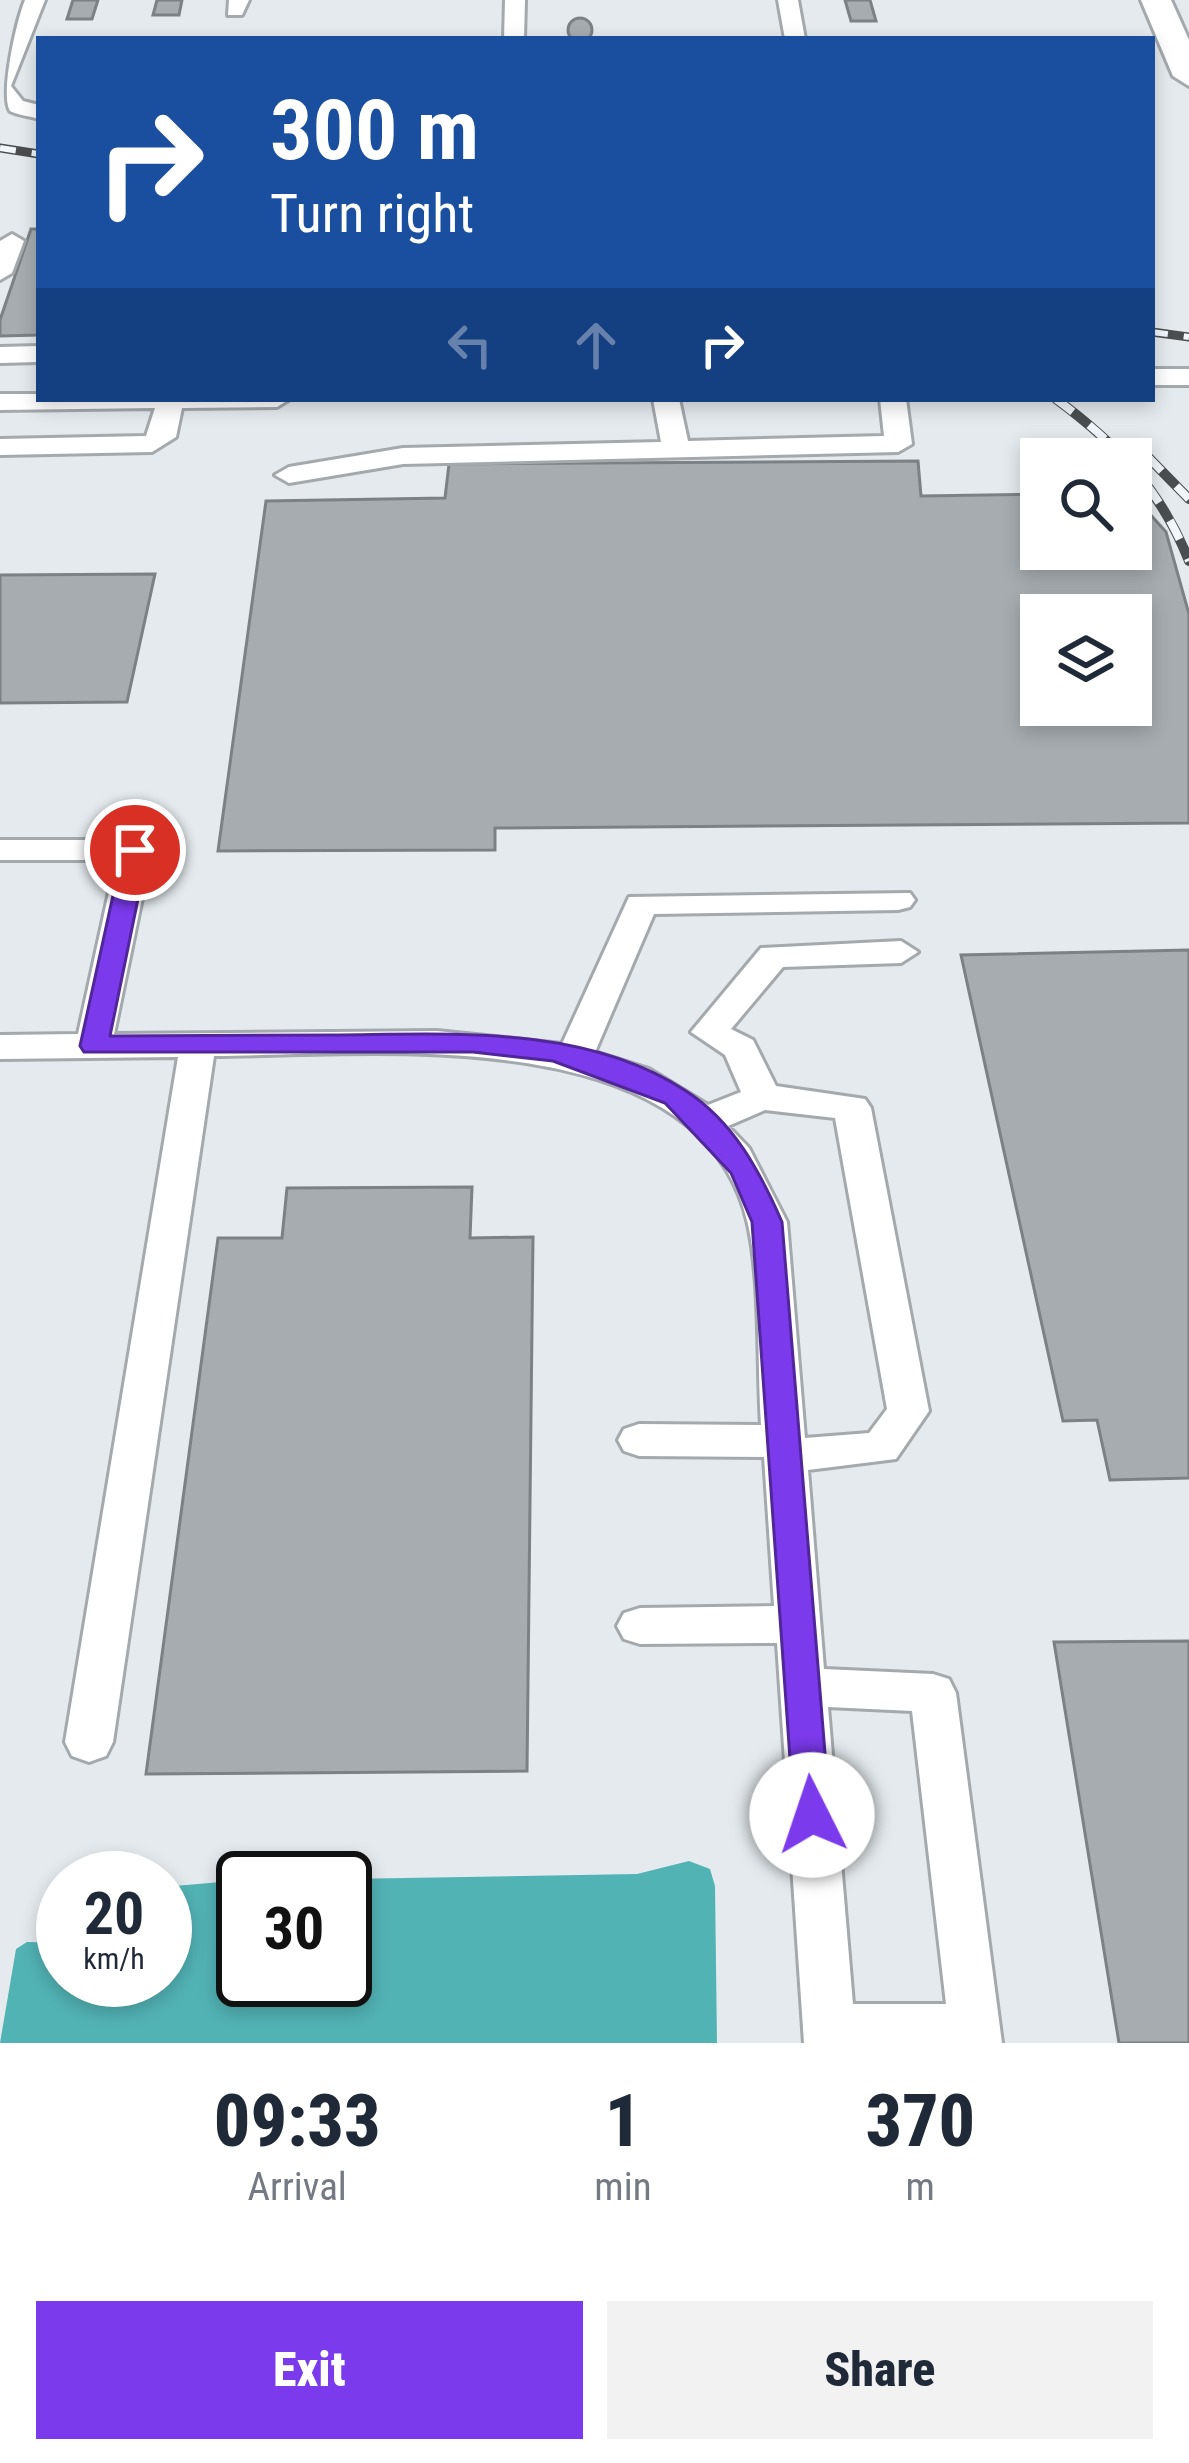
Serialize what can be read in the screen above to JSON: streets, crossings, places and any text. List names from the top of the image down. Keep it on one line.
{"page":{"turn":["300 m","Turn right"],"speed":"20 km/h","limit":"30","eta":["09:33","Arrival","1","min","370","m"],"buttons":["Exit","Share"]}}
